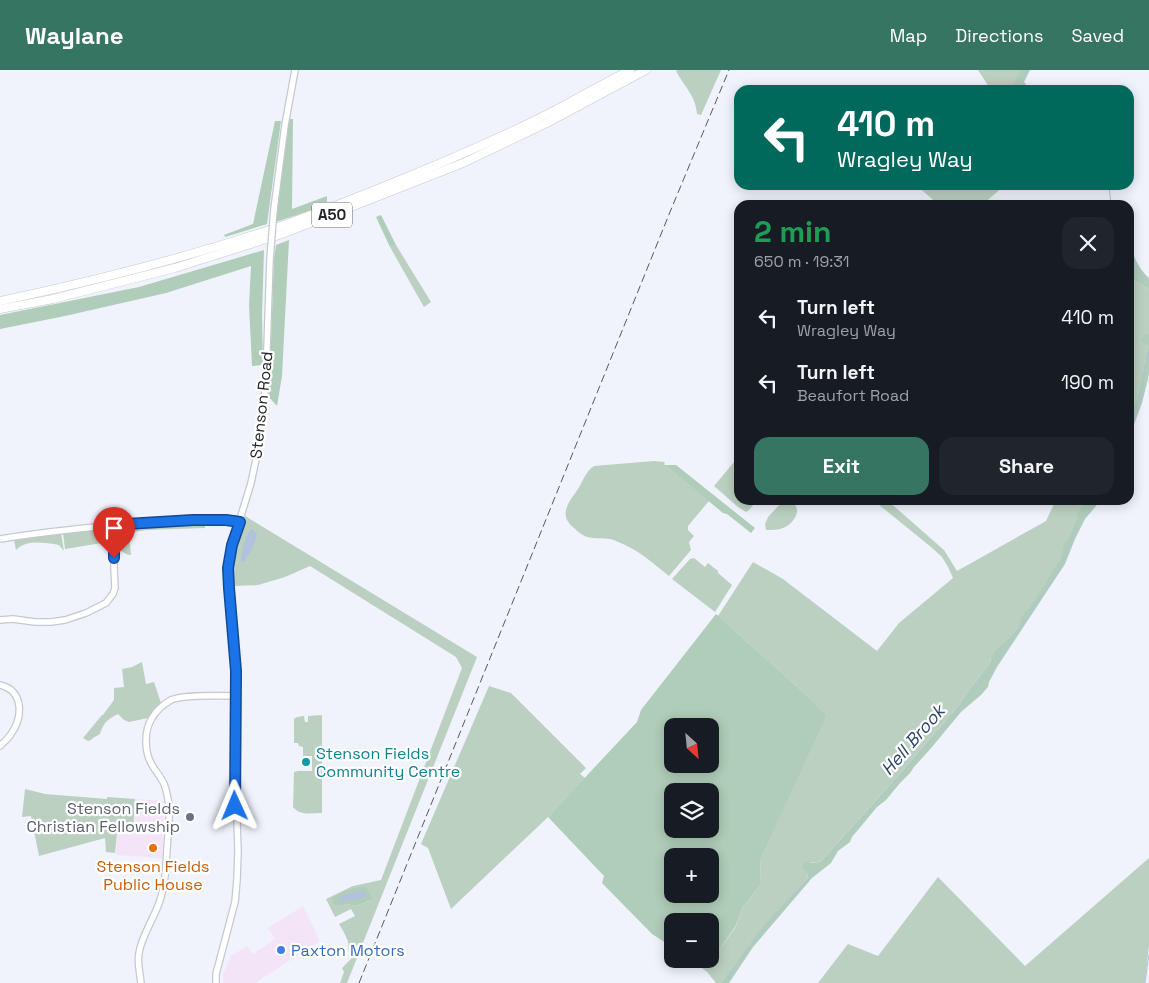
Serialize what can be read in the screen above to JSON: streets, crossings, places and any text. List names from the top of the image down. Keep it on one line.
{"streets":{"highway":["A50"],"street":["Stenson Road"]},"water":["Hell Brook"],"places":["Stenson Fields Community Centre","Stenson Fields Christian Fellowship","Stenson Fields Public House","Paxton Motors"],"north":"bottom right","page":{"header":"Waylane","nav":["Map","Directions","Saved"],"turn":["410 m","Wragley Way"],"heading":["2 min","650 m · 19:31"],"list":[{"name":"Turn left","note":"Wragley Way","value":"410 m"},{"name":"Turn left","note":"Beaufort Road","value":"190 m"}],"buttons":["Exit","Share"],"map_buttons":["+","−"]}}
